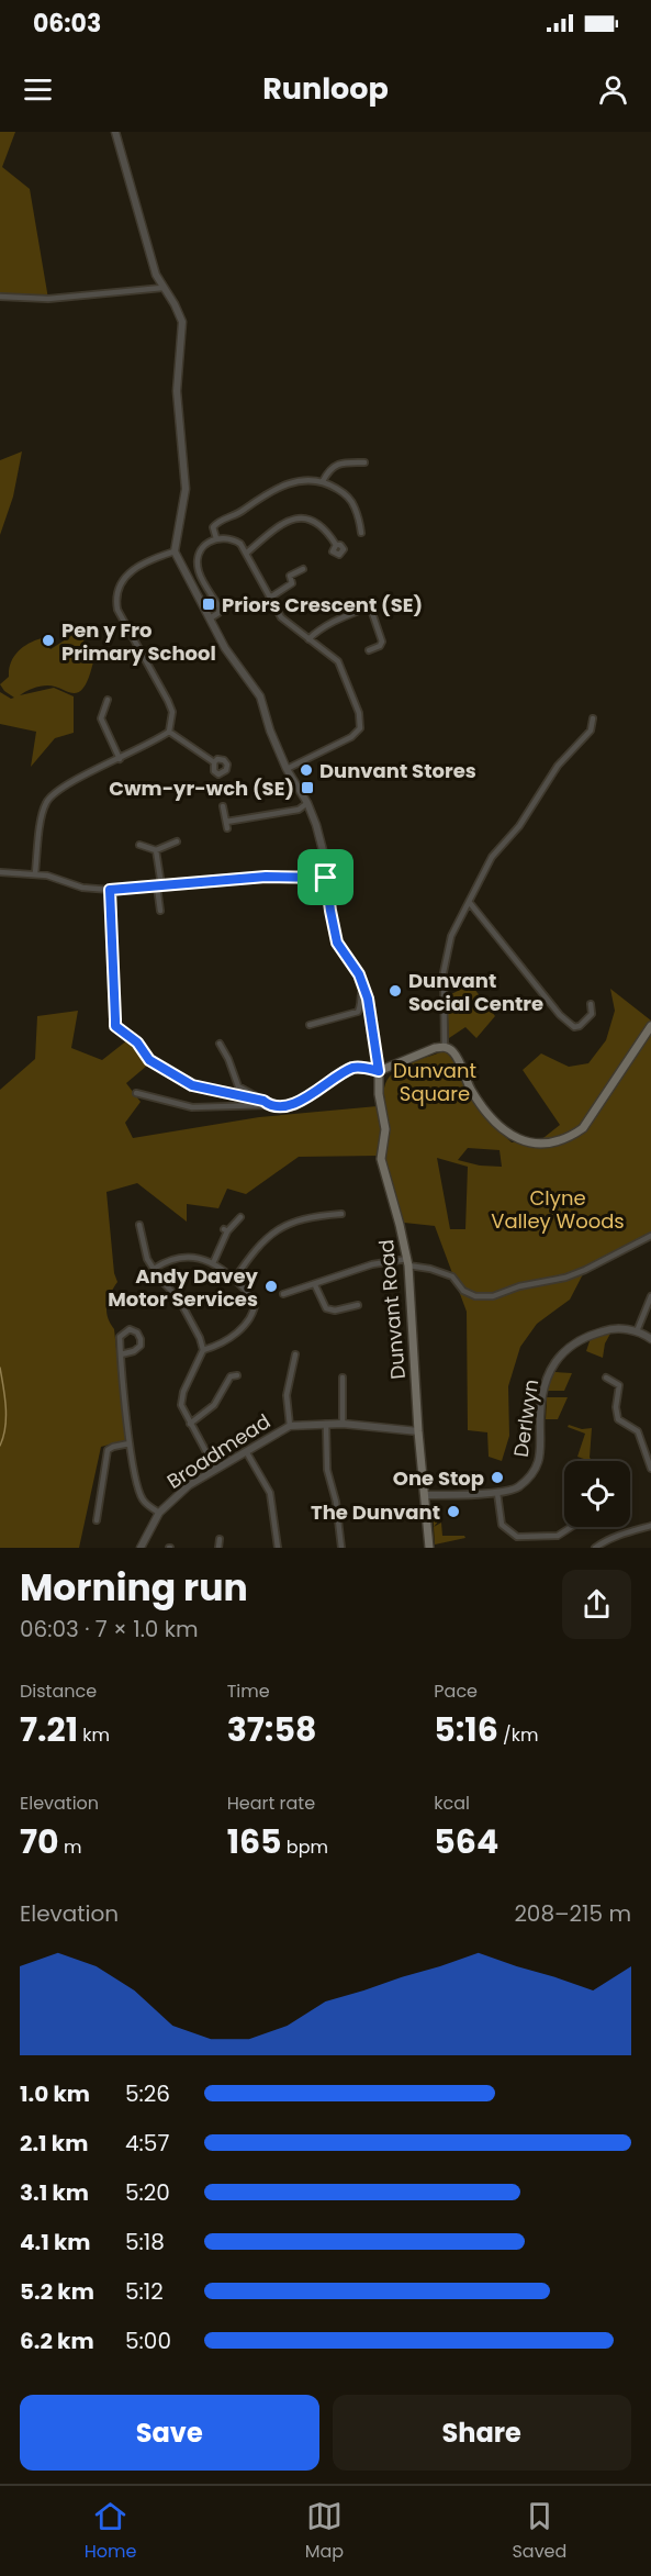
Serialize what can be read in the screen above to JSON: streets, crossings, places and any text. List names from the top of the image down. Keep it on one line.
{"streets":{"main road":["Dunvant Road"],"street":["Derlwyn","Broadmead"]},"crossings":[["Dunvant Road","Derlwyn"],["Dunvant Road","Broadmead"]],"parks":["Dunvant Square","Clyne Valley Woods"],"places":{"transit":["Priors Crescent (SE)","Cwm-yr-wch (SE)"],"other":["Pen y Fro Primary School","Dunvant Stores","Dunvant Social Centre","Andy Davey Motor Services","One Stop","The Dunvant"]},"page":{"status":"06:03","header":"Runloop","heading":["Morning run","06:03 · 7 × 1.0 km"],"stats":[["Distance","7.21 km"],["Time","37:58"],["Pace","5:16 /km"],["Elevation","70 m"],["Heart rate","165 bpm"],["kcal","564"]],"chart":["Elevation","208–215 m"],"list":[{"name":"1.0 km","note":"5:26"},{"name":"2.1 km","note":"4:57"},{"name":"3.1 km","note":"5:20"},{"name":"4.1 km","note":"5:18"},{"name":"5.2 km","note":"5:12"},{"name":"6.2 km","note":"5:00"}],"buttons":["Save","Share"],"tabs":["Home","Map","Saved"]}}
